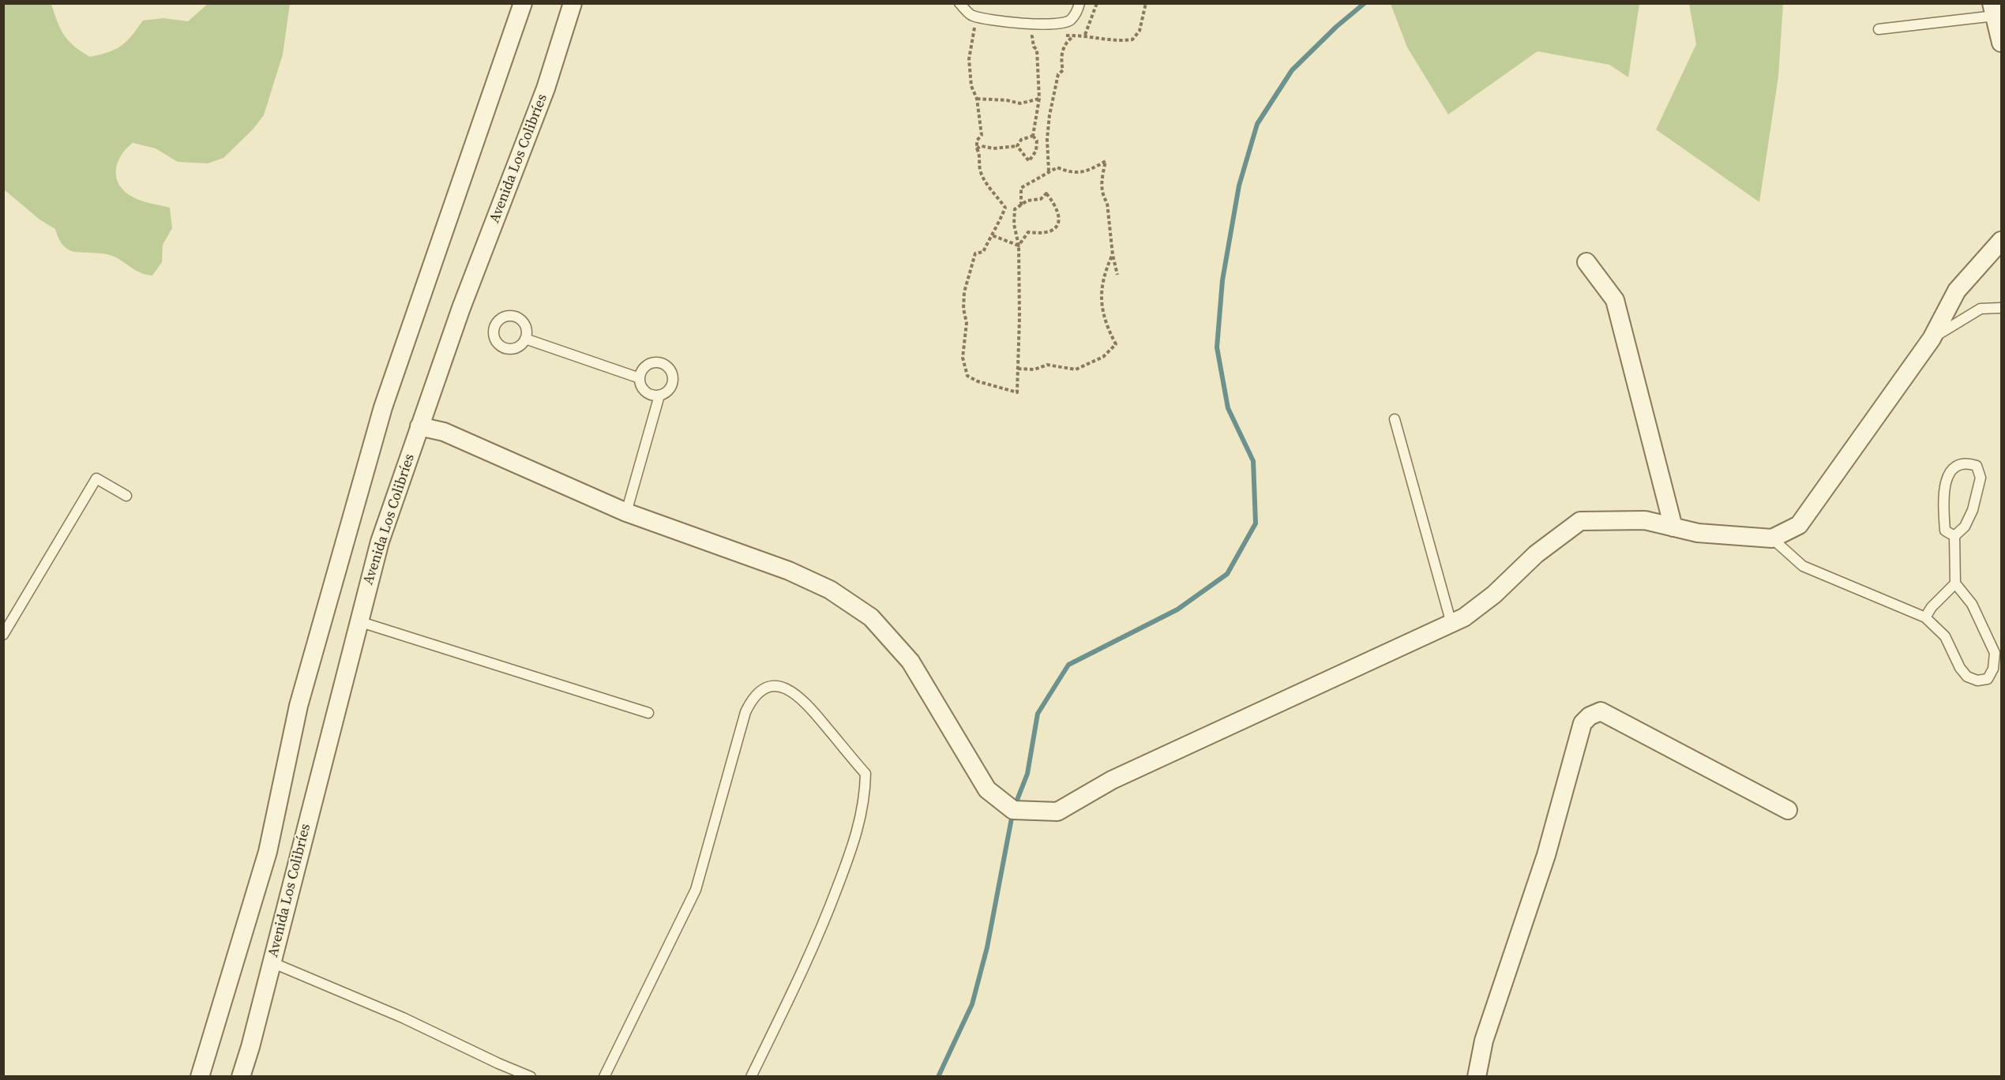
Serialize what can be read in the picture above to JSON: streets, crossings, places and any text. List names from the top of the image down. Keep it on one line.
{"streets":{"street":["Avenida Los Colibríes"]}}
